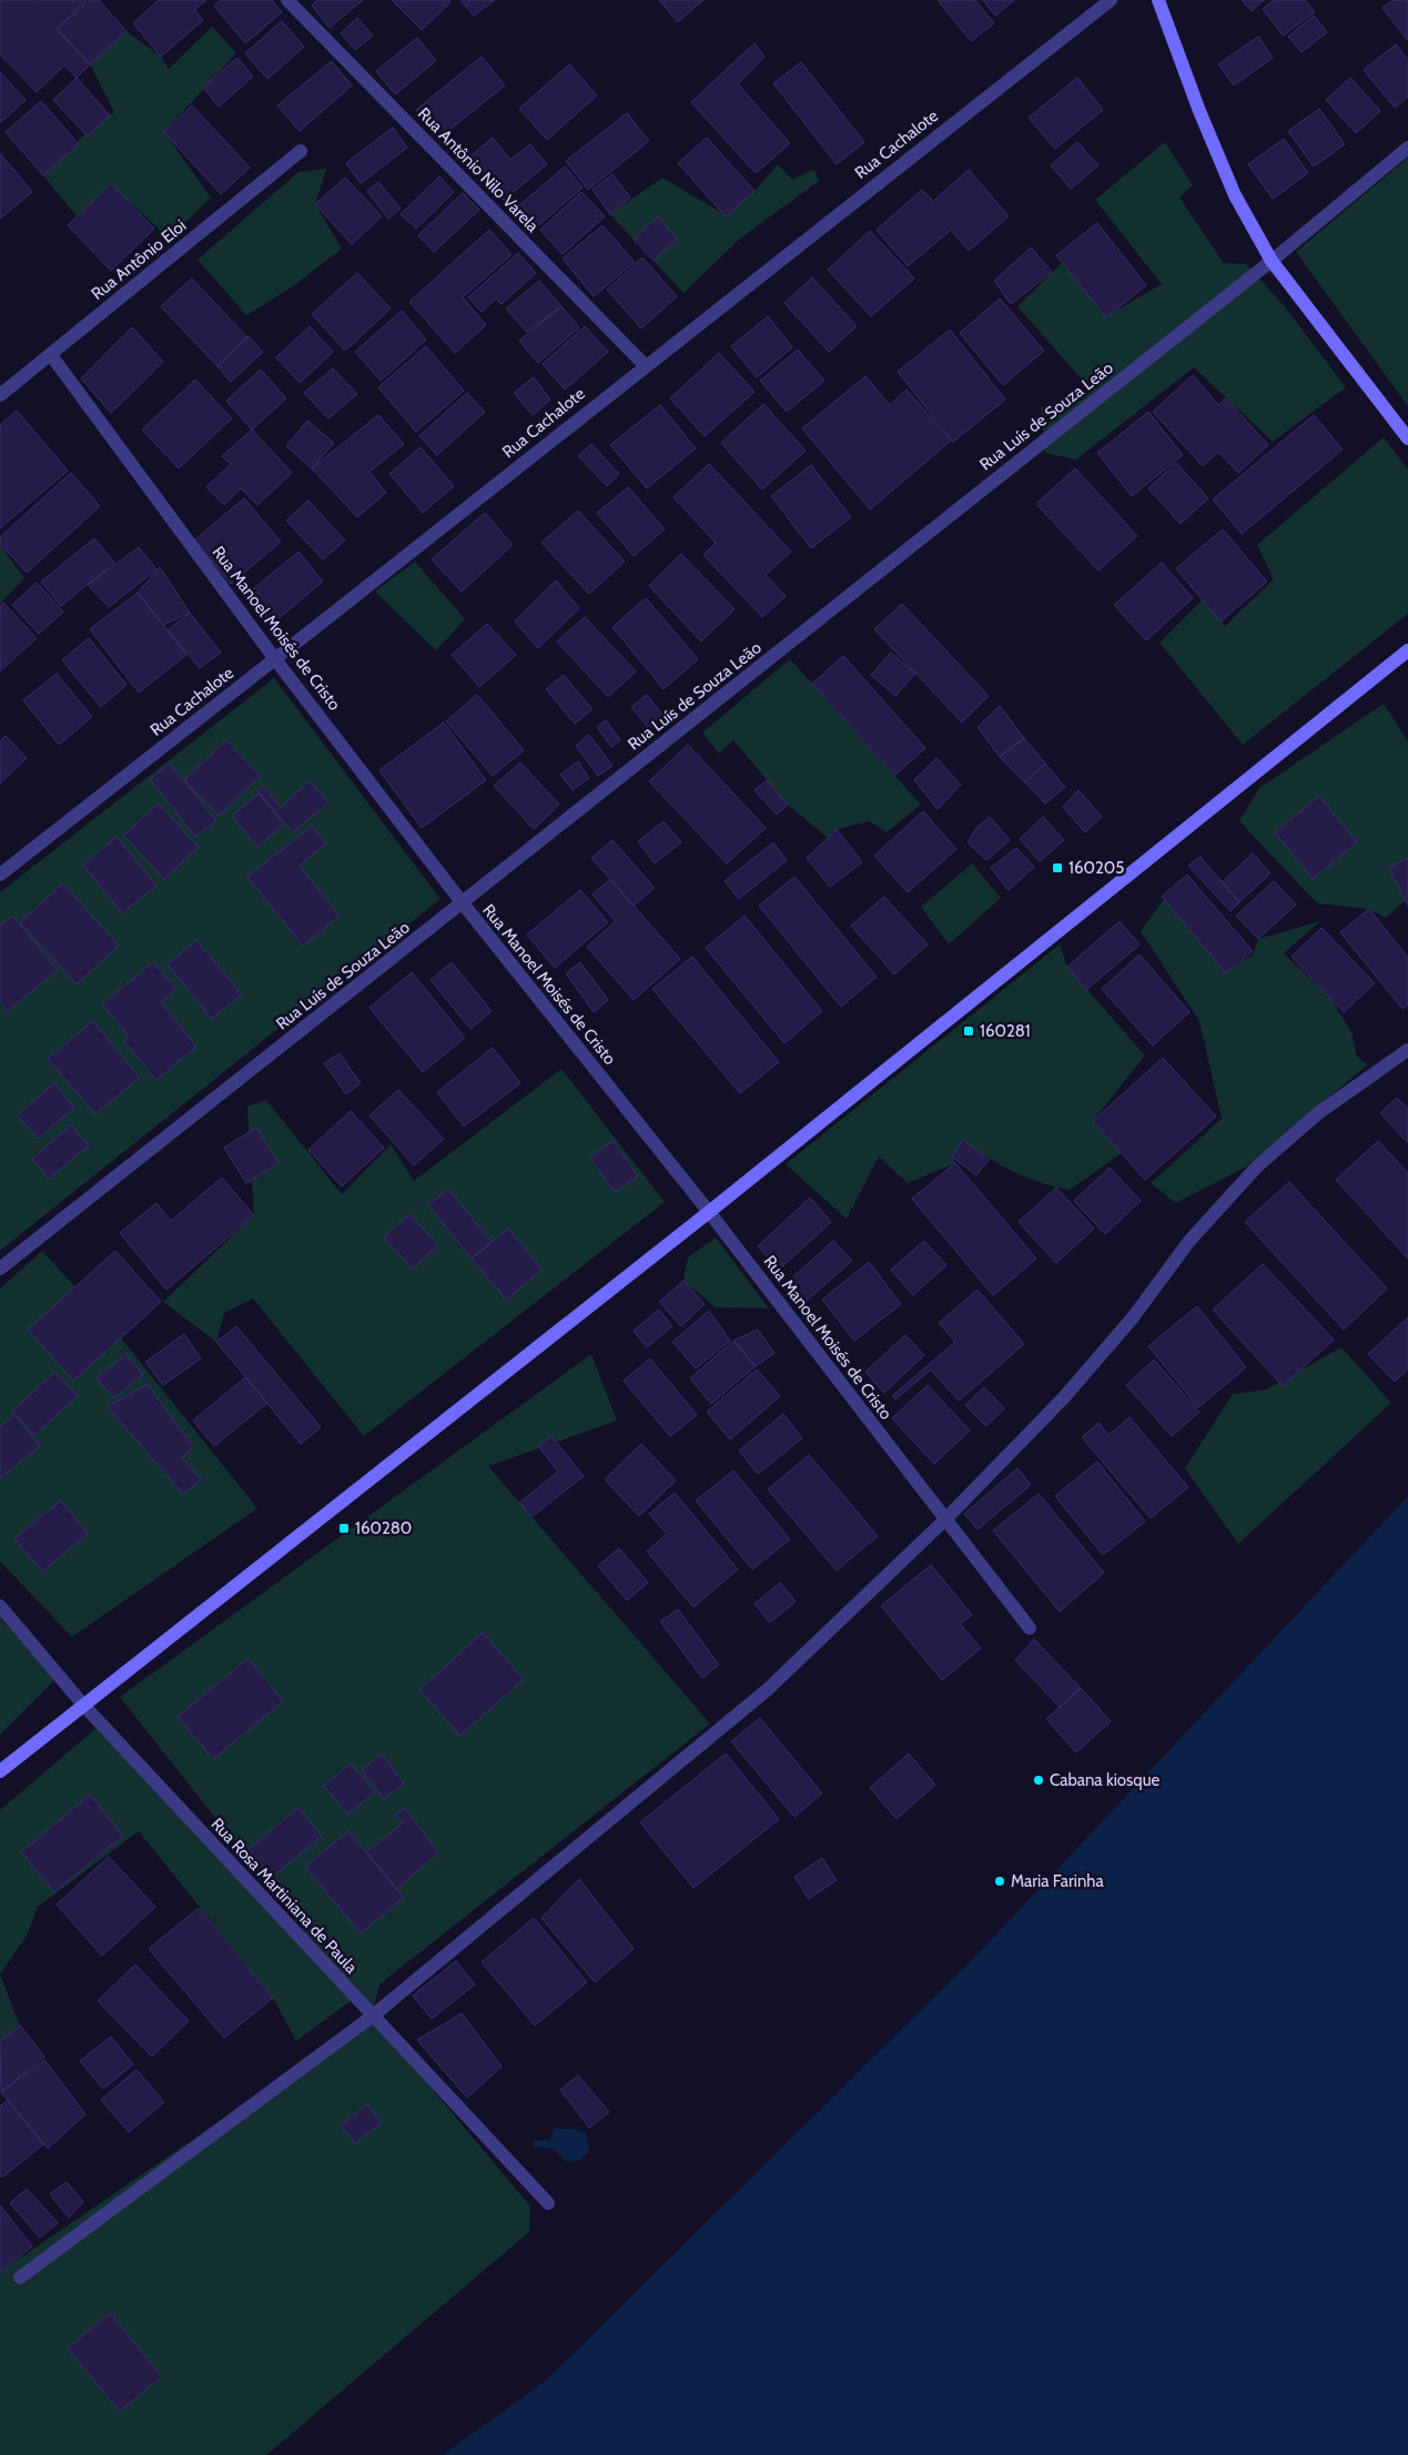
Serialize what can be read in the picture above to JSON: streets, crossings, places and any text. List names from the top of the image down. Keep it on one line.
{"streets":{"street":["Rua Cachalote","Rua Antônio Nilo Varela","Rua Antônio Eloi","Rua Luís de Souza Leão","Rua Manoel Moisés de Cristo","Rua Rosa Martiniana de Paula"]},"crossings":[["Rua Cachalote","Rua Antônio Nilo Varela"],["Rua Cachalote","Rua Manoel Moisés de Cristo"],["Rua Antônio Eloi","Rua Manoel Moisés de Cristo"],["Rua Luís de Souza Leão","Rua Manoel Moisés de Cristo"]],"places":{"transit":["160205","160281","160280"],"other":["Cabana kiosque","Maria Farinha"]}}
